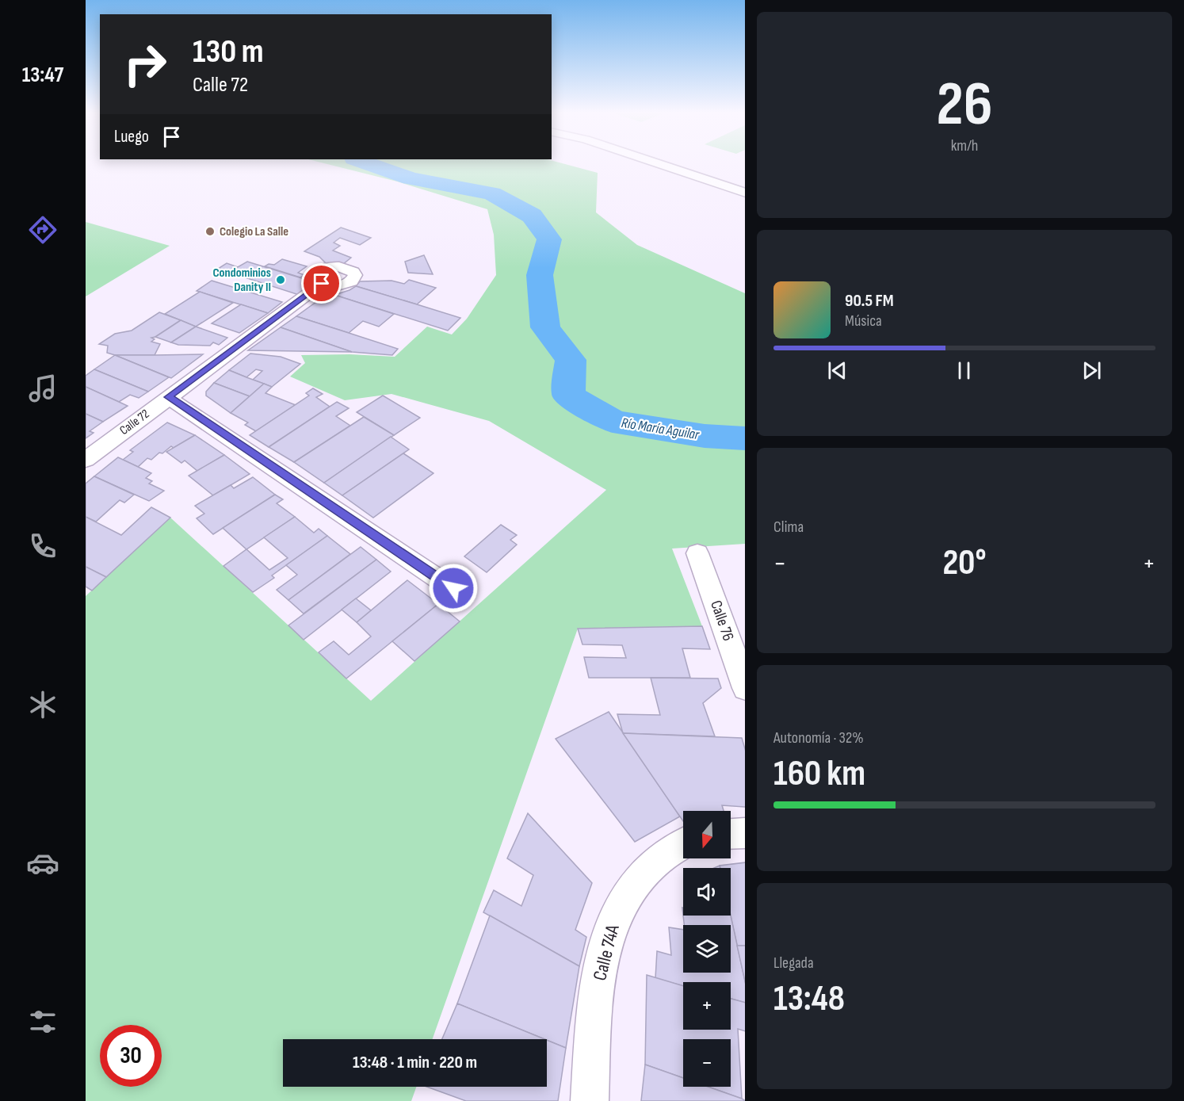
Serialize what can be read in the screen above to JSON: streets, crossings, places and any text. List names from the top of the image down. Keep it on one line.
{"streets":{"street":["Calle 72","Calle 76","Calle 74A"]},"water":["Río María Aguilar"],"places":["Colegio La Salle","Condominios Danity II"],"north":"bottom","page":{"tabs":"13:47","tile":[["26","km/h"],"Clima",["Autonomía · 32%","160 km"],["Llegada","13:48"]],"turn":["130 m","Calle 72"],"then":"Luego","song":["90.5 FM","Música"],"heat":["−","20°","+"],"map_buttons":["+","−"],"limit":"30","trip":"13:48 · 1 min · 220 m"}}
